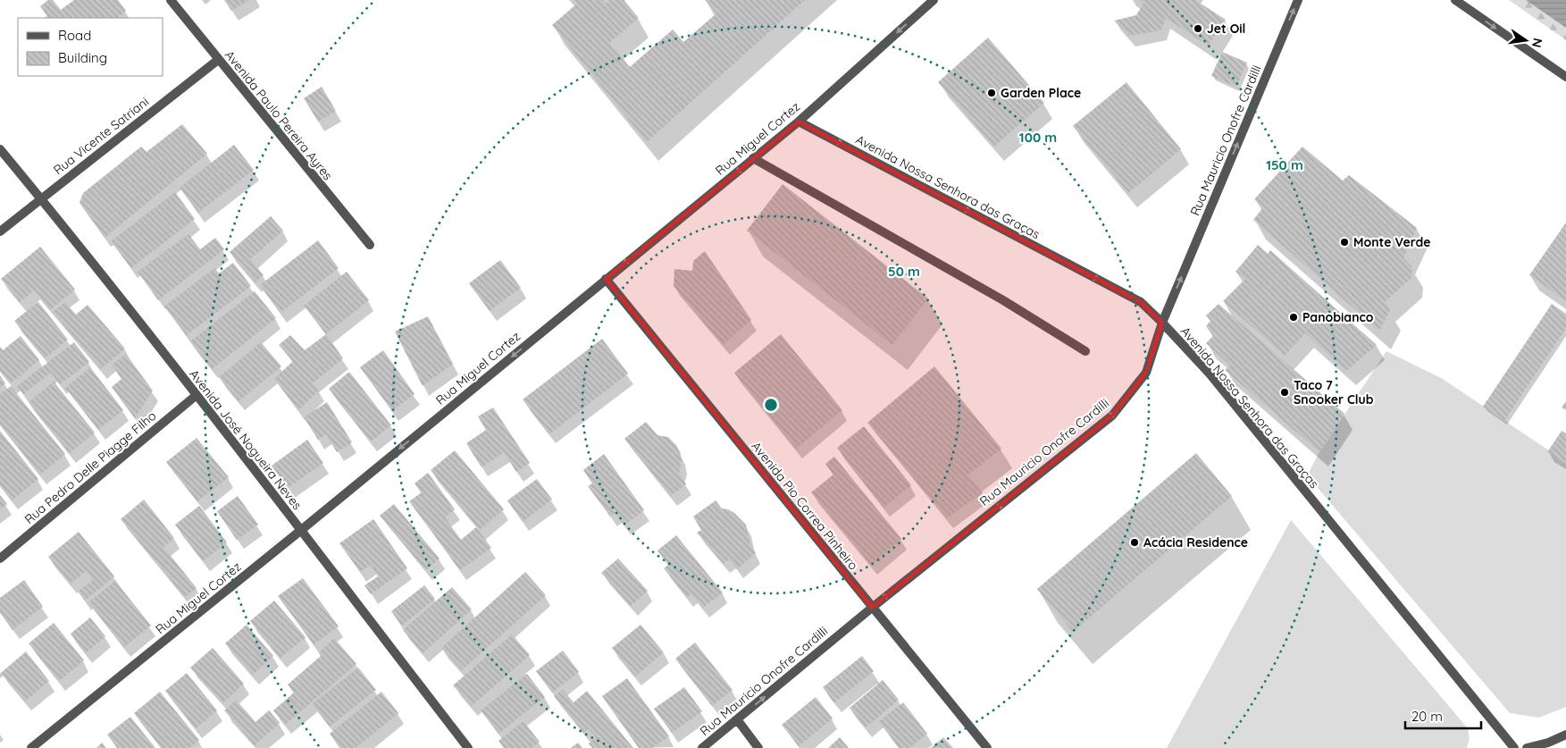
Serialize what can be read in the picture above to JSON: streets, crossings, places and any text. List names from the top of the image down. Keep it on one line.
{"streets":{"street":["Avenida Paulo Pereira Ayres","Rua Vicente Satriani","Rua Miguel Cortez","Rua Mauricio Onofre Cardilli","Avenida Nossa Senhora das Graças","Avenida José Nogueira Neves","Rua Pedro Delle Piagge Filho","Avenida Pio Correa Pinheiro"]},"crossings":[["Avenida Paulo Pereira Ayres","Rua Vicente Satriani"],["Rua Vicente Satriani","Avenida José Nogueira Neves"],["Rua Miguel Cortez","Avenida Nossa Senhora das Graças"],["Rua Miguel Cortez","Avenida José Nogueira Neves"],["Rua Miguel Cortez","Avenida Pio Correa Pinheiro"],["Rua Mauricio Onofre Cardilli","Avenida Nossa Senhora das Graças"],["Rua Mauricio Onofre Cardilli","Avenida Pio Correa Pinheiro"],["Avenida José Nogueira Neves","Rua Pedro Delle Piagge Filho"]],"one_way":["Rua Miguel Cortez","Rua Mauricio Onofre Cardilli"],"places":["Jet Oil","Garden Place","Monte Verde","Panobianco","Taco 7 Snooker Club","Acácia Residence"],"legend":["Road","Building"],"scale_bar":"20 m","north":"right","rings":["100 m","150 m","50 m"]}
